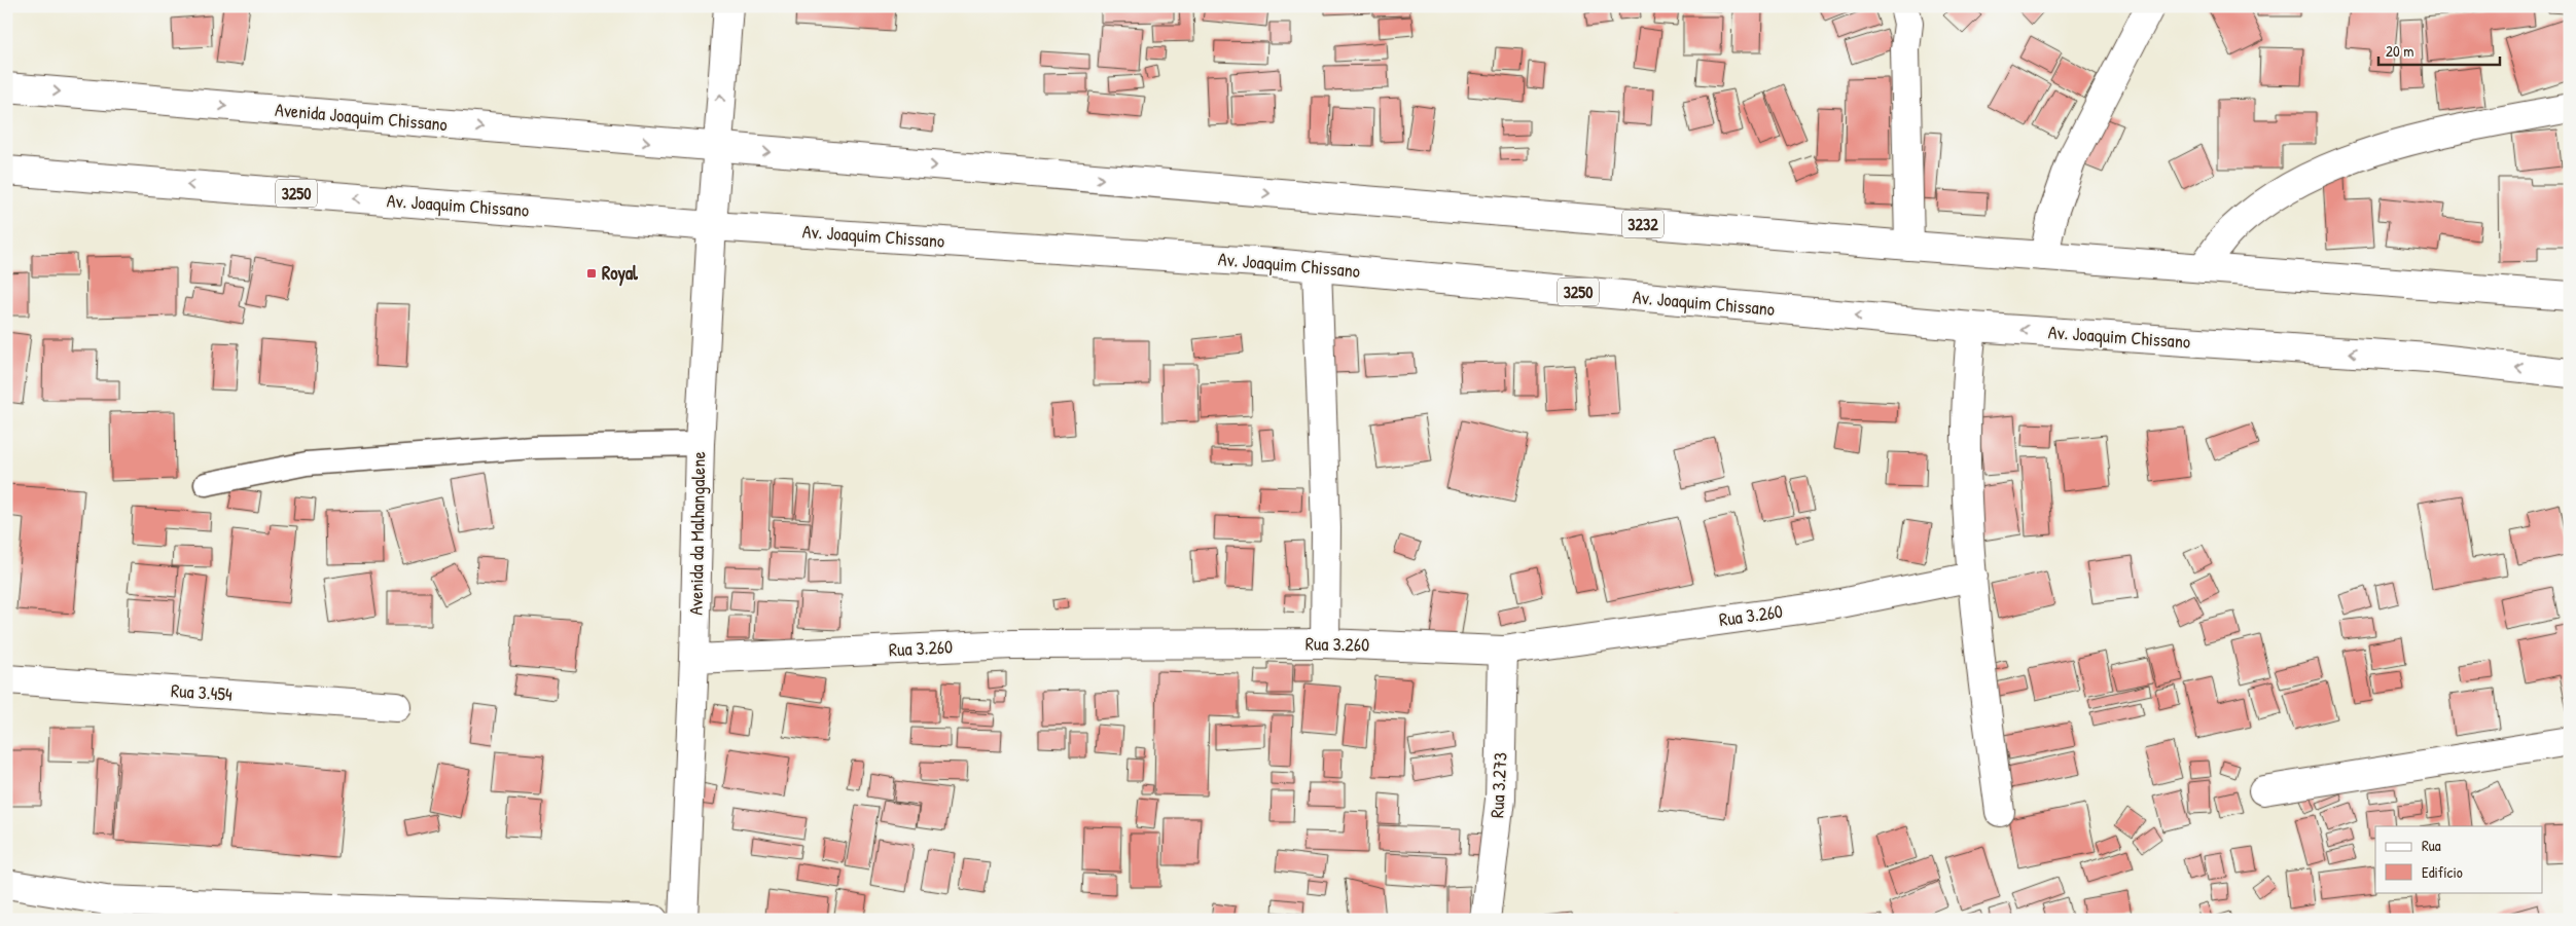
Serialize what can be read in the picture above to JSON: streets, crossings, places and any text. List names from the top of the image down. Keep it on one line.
{"streets":{"street":["Avenida Joaquim Chissano","3250","Av. Joaquim Chissano","3232","Avenida da Malhangalene","Rua 3.260","Rua 3.454","Rua 3.273"]},"crossings":[["Avenida Joaquim Chissano","3232"],["Avenida Joaquim Chissano","Avenida da Malhangalene"],["Av. Joaquim Chissano","Avenida da Malhangalene"],["3232","Avenida da Malhangalene"],["Avenida da Malhangalene","Rua 3.260"],["Rua 3.260","Rua 3.273"]],"one_way":["Avenida Joaquim Chissano"],"places":{"transit":["Royal"]},"legend":["Rua","Edifício"],"scale_bar":"20 m"}
